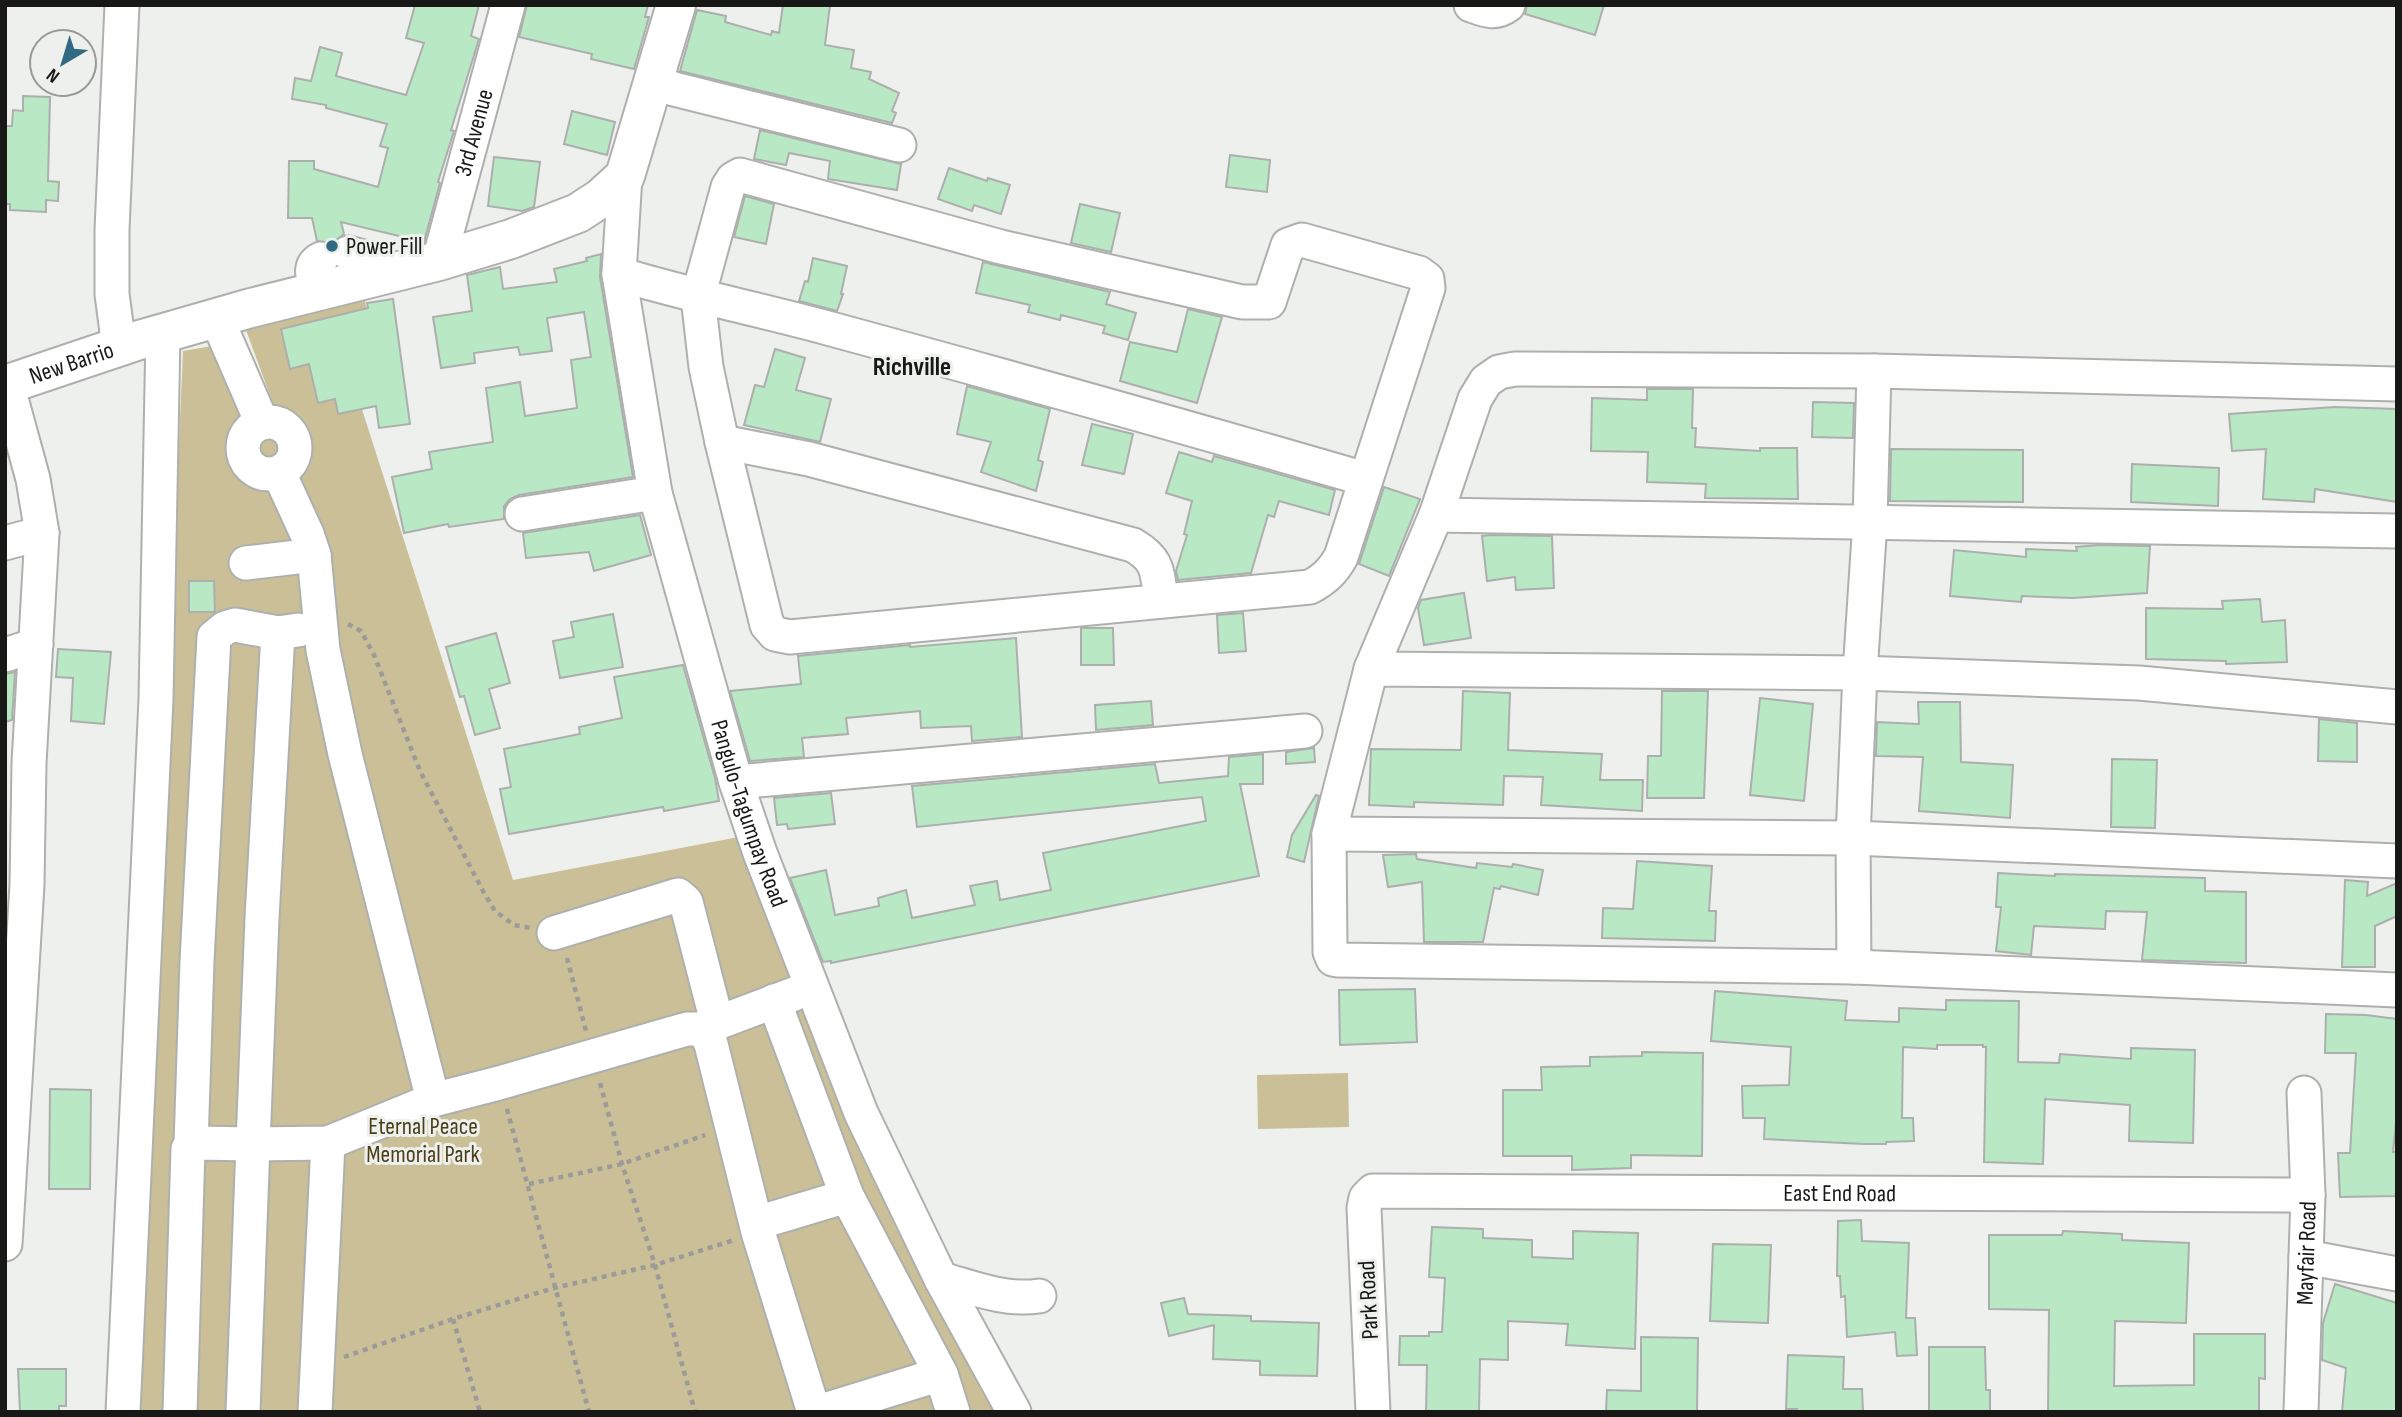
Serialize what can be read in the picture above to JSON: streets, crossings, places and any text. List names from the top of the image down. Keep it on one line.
{"streets":{"main road":["New Barrio"],"street":["3rd Avenue","Pangulo-Tagumpay Road","East End Road","Mayfair Road","Park Road"]},"crossings":[["3rd Avenue","New Barrio"],["New Barrio","Pangulo-Tagumpay Road"],["East End Road","Mayfair Road"],["East End Road","Park Road"]],"districts":["Richville"],"parks":["Eternal Peace Memorial Park"],"places":["Power Fill"],"north":"bottom left"}
